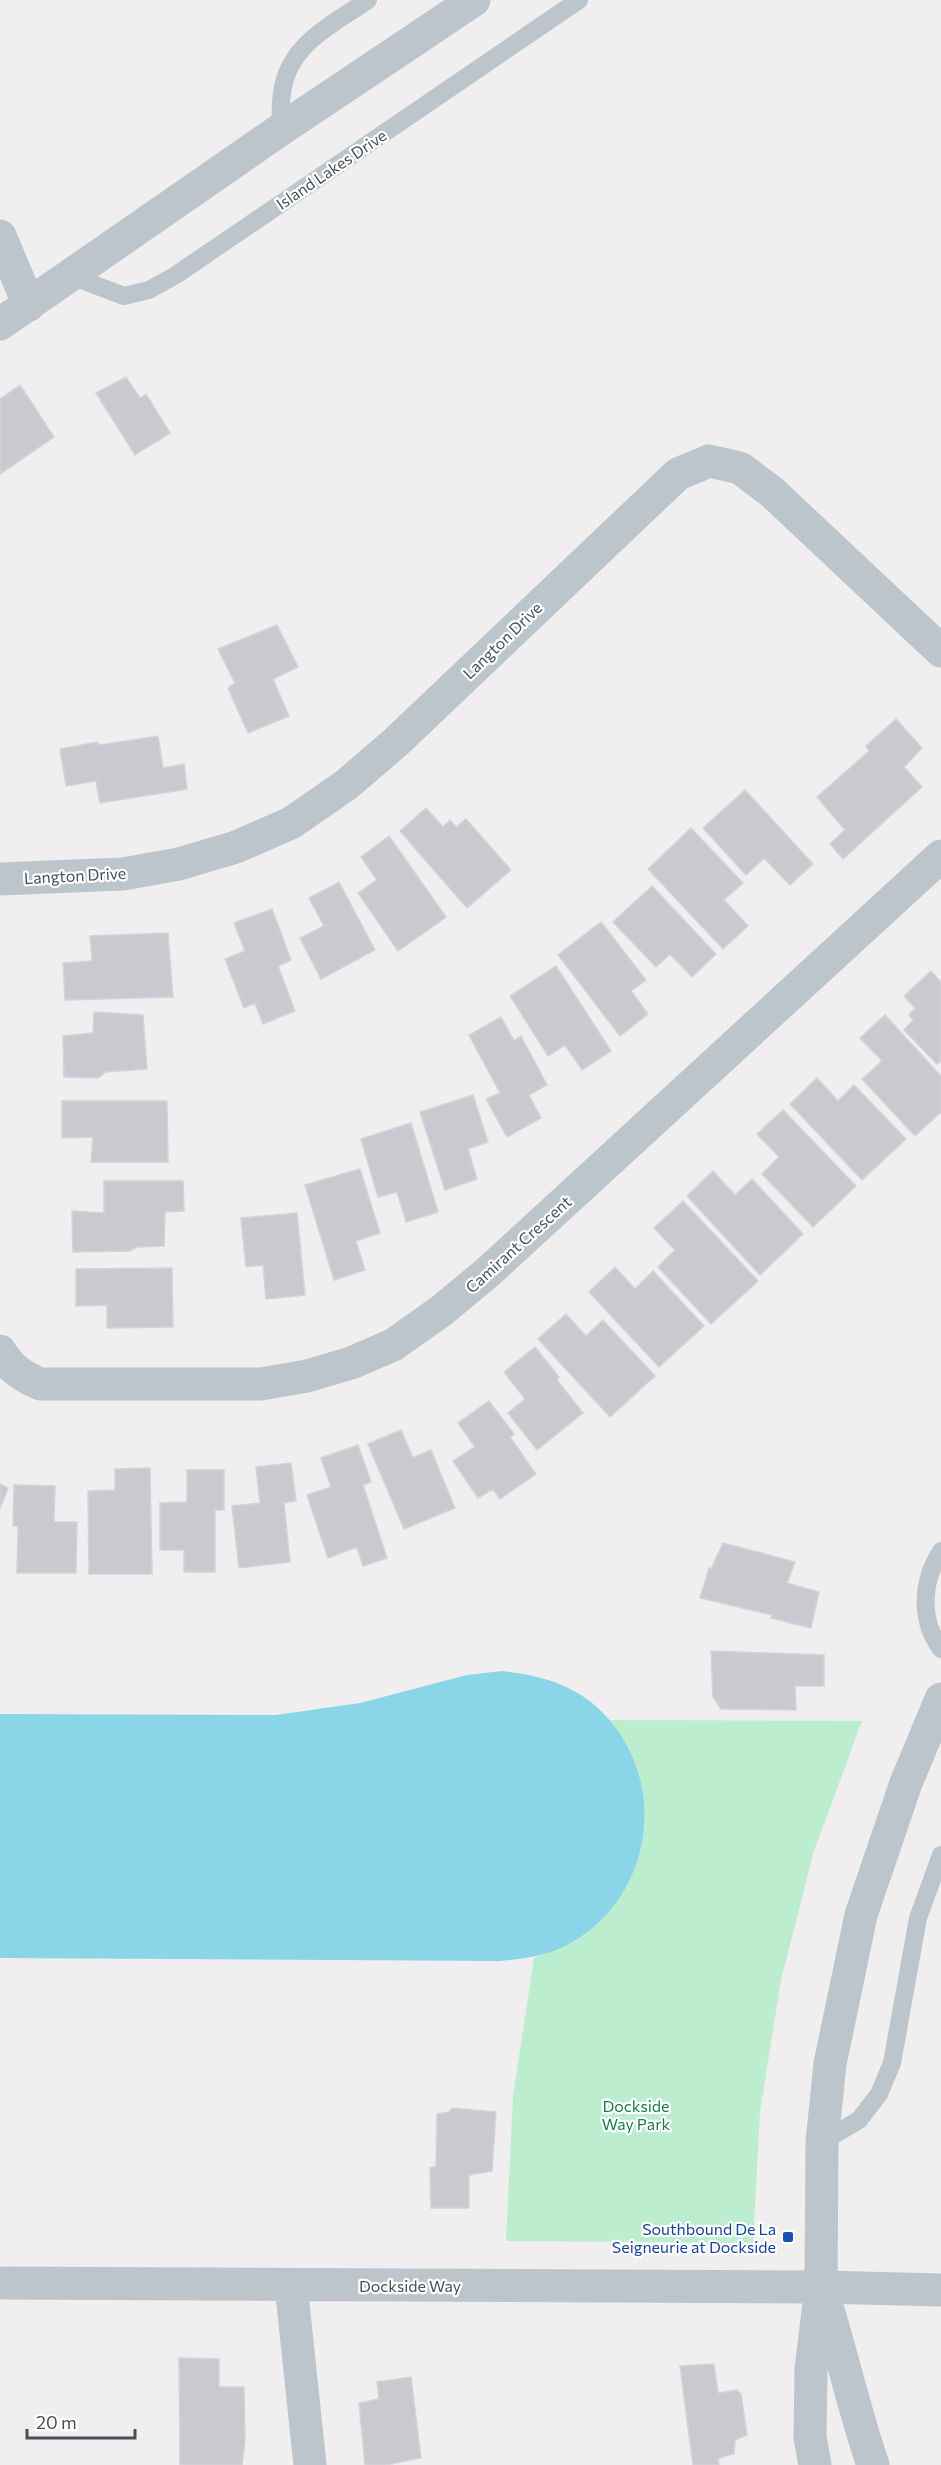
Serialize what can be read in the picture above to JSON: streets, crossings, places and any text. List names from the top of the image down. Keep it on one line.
{"streets":{"street":["Langton Drive","Camirant Crescent","Dockside Way"],"lane":["Island Lakes Drive"]},"parks":["Dockside Way Park"],"places":{"transit":["Southbound De La Seigneurie at Dockside"]},"scale_bar":"20 m"}
